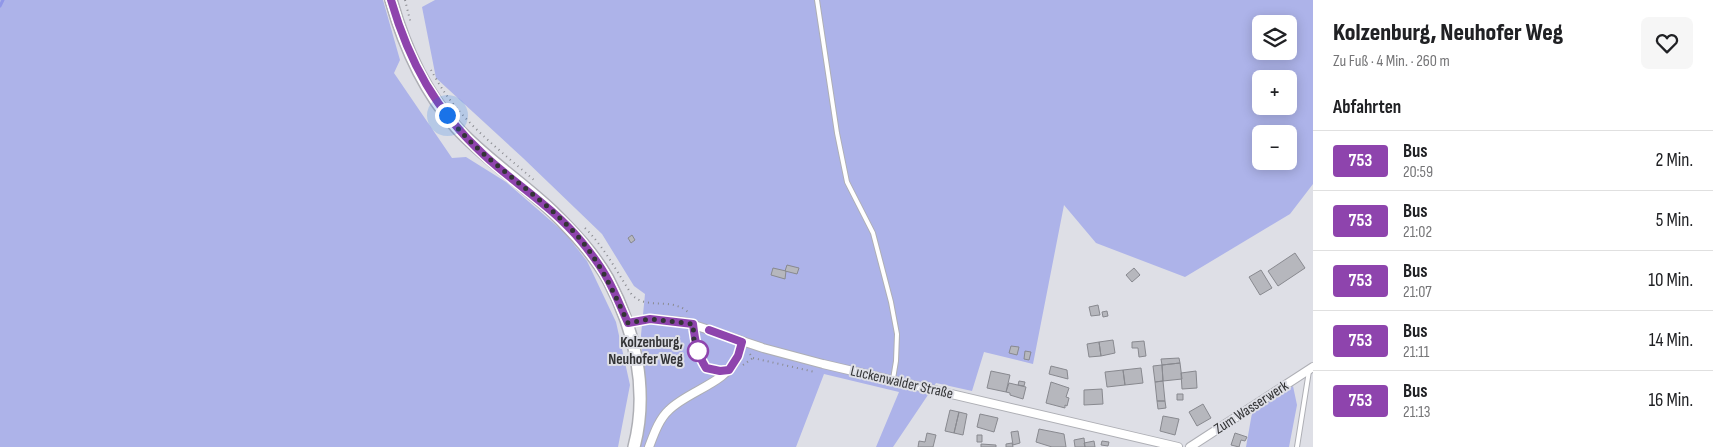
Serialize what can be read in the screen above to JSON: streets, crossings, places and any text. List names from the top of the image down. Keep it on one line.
{"streets":{"street":["Luckenwalder Straße","Zum Wasserwerk"]},"places":["Kolzenburg, Neuhofer Weg"],"lines":["bus line 753"],"page":{"heading":[["Kolzenburg, Neuhofer Weg","Zu Fuß · 4 Min. · 260 m"],"Abfahrten"],"map_buttons":["+","−"],"list":[{"mark":"753","name":"Bus","note":"20:59","value":"2 Min."},{"mark":"753","name":"Bus","note":"21:02","value":"5 Min."},{"mark":"753","name":"Bus","note":"21:07","value":"10 Min."},{"mark":"753","name":"Bus","note":"21:11","value":"14 Min."},{"mark":"753","name":"Bus","note":"21:13","value":"16 Min."}]}}
